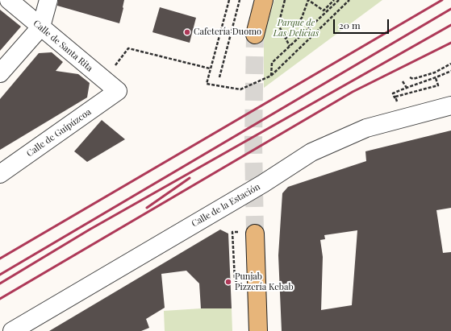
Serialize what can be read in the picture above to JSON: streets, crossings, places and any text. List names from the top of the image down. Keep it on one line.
{"streets":{"street":["Calle de Santa Rita","Calle de Guipúzcoa","Calle de la Estación"]},"crossings":[["Calle de Santa Rita","Calle de Guipúzcoa"]],"parks":["Parque de Las Delicias"],"places":["Cafetería Duomo","Punjab Pizzería Kebab"],"scale_bar":"20 m"}
